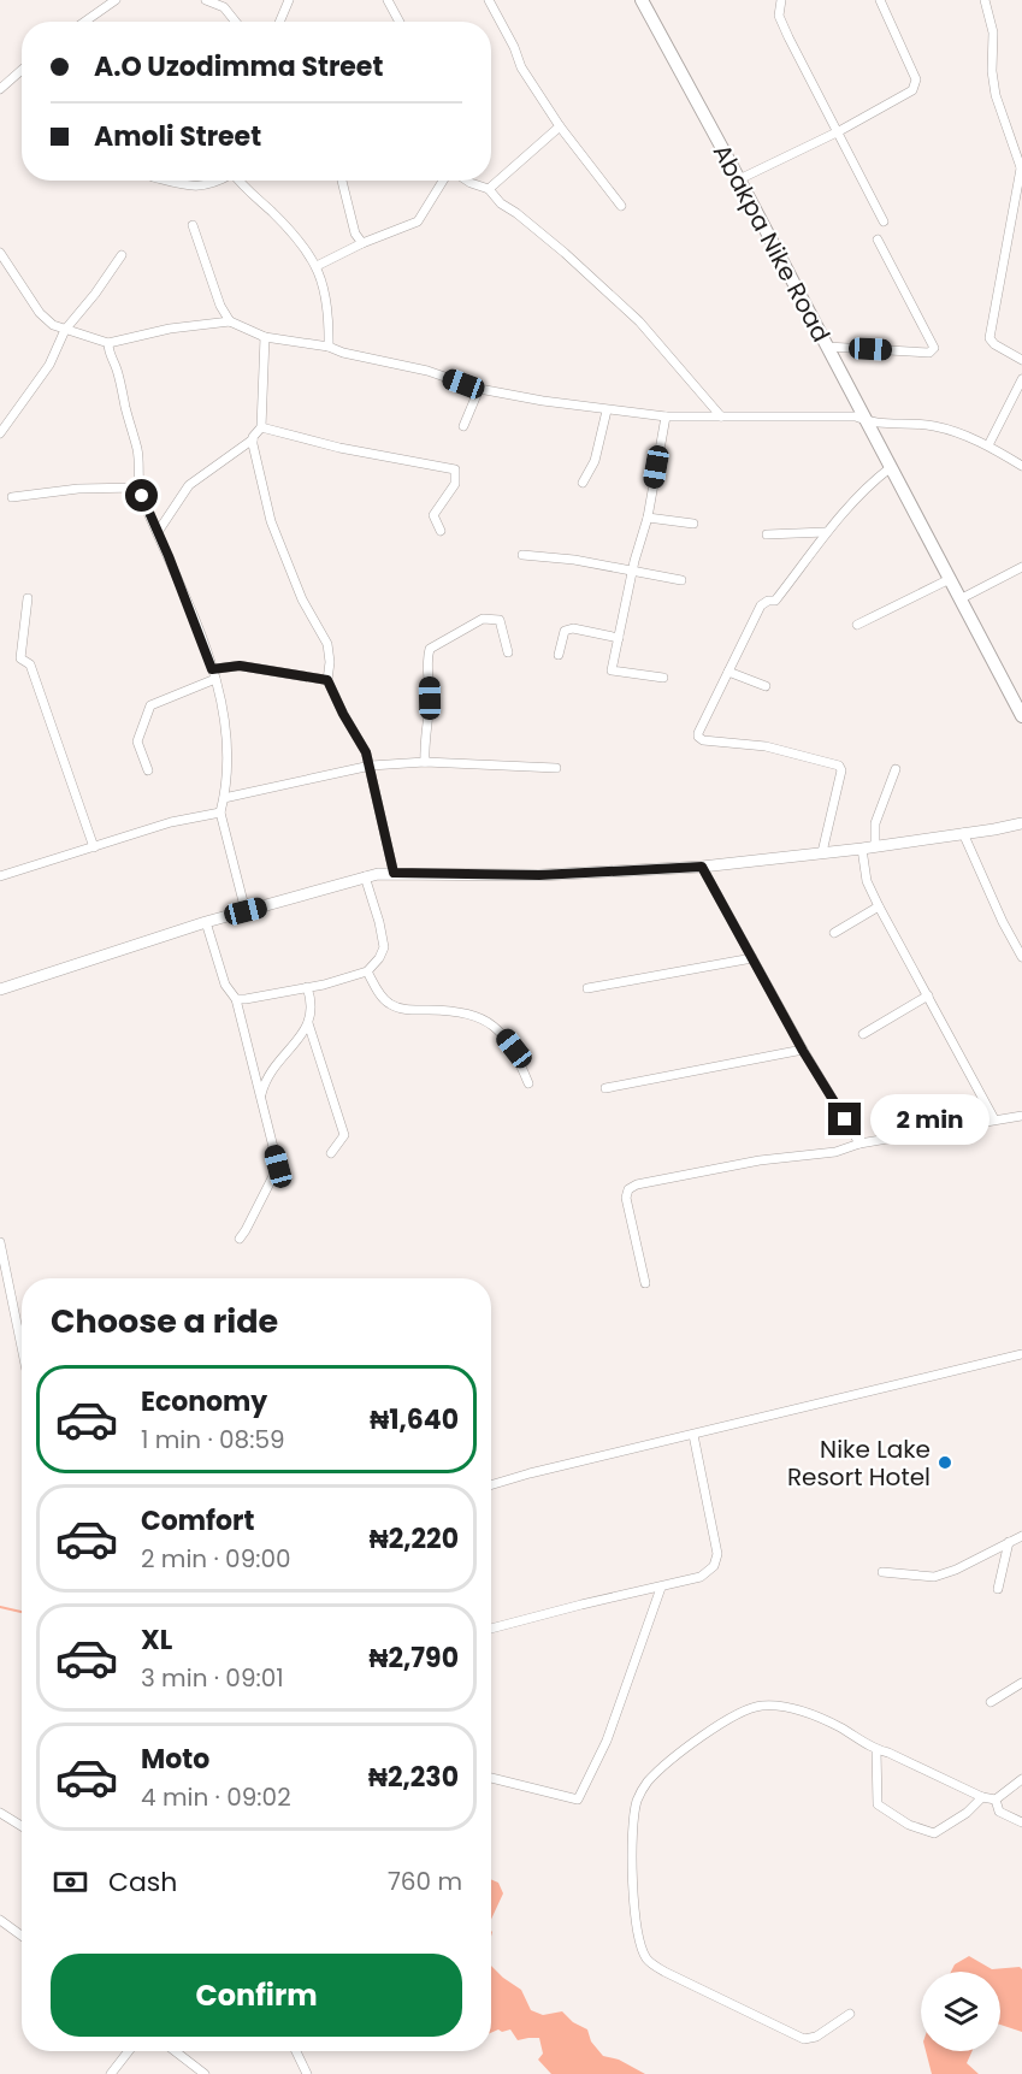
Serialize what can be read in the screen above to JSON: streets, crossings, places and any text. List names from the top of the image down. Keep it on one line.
{"streets":{"main road":["Abakpa Nike Road"]},"places":["Nike Lake Resort Hotel"],"page":{"banner":["A.O Uzodimma Street","Amoli Street"],"bubble":"2 min","heading":"Choose a ride","list":[{"name":"Economy","note":"1 min · 08:59","value":"₦1,640"},{"name":"Comfort","note":"2 min · 09:00","value":"₦2,220"},{"name":"XL","note":"3 min · 09:01","value":"₦2,790"},{"name":"Moto","note":"4 min · 09:02","value":"₦2,230"}],"pay":["Cash","760 m"],"buttons":"Confirm"}}
